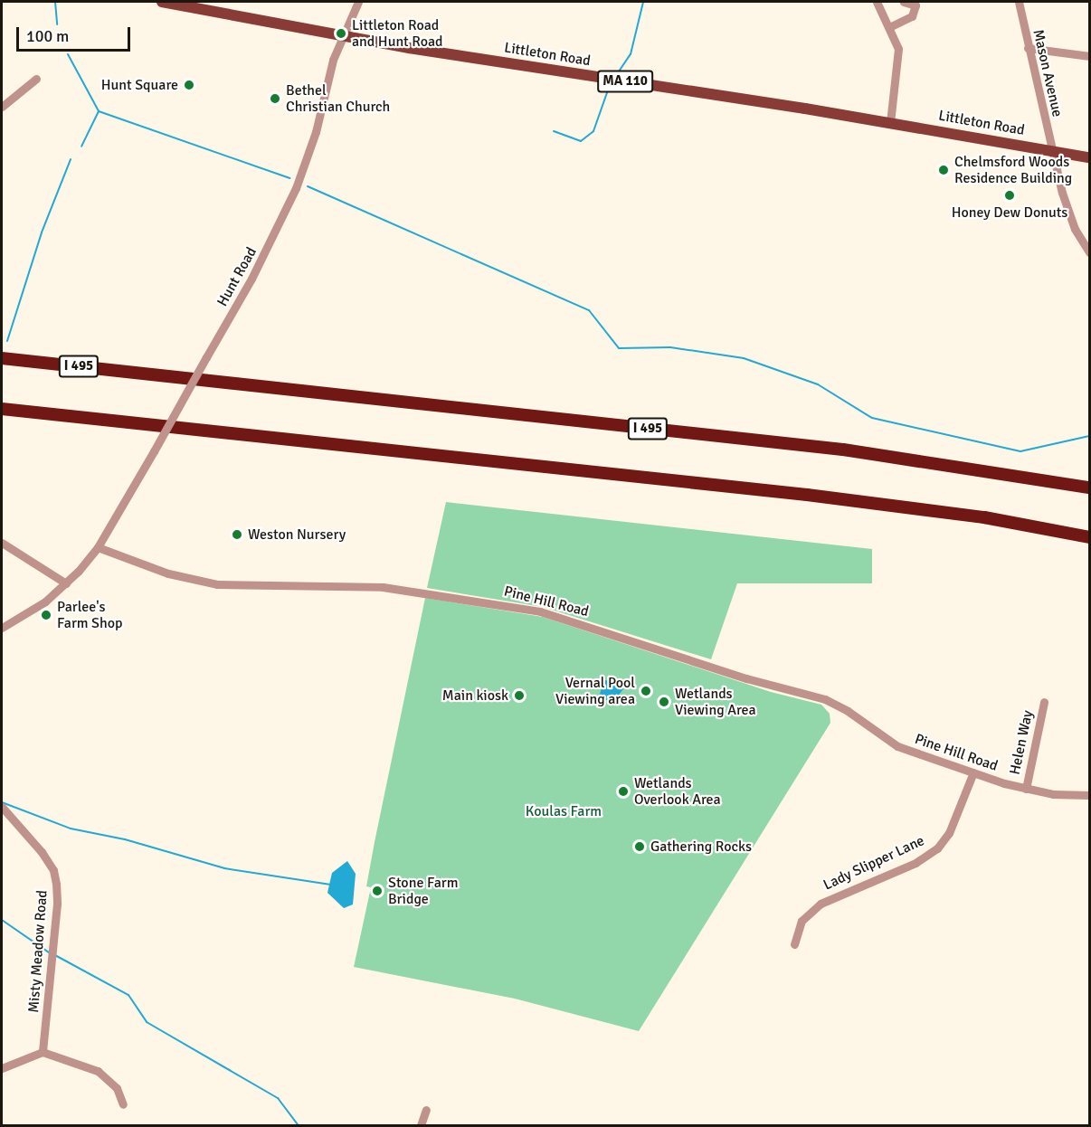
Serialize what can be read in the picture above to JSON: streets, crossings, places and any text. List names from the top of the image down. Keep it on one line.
{"streets":{"highway":["I 495"],"main road":["Littleton Road","MA 110"],"street":["Mason Avenue","Hunt Road","Pine Hill Road","Helen Way","Lady Slipper Lane","Misty Meadow Road"]},"crossings":[["Littleton Road","Mason Avenue"],["Littleton Road","Hunt Road"],["Hunt Road","Pine Hill Road"],["Pine Hill Road","Helen Way"],["Pine Hill Road","Lady Slipper Lane"]],"parks":["Koulas Farm"],"places":["Littleton Road and Hunt Road","Hunt Square","Bethel Christian Church","Chelmsford Woods Residence Building","Honey Dew Donuts","Weston Nursery","Parlee's Farm Shop","Vernal Pool Viewing area","Main kiosk","Wetlands Viewing Area","Wetlands Overlook Area","Gathering Rocks","Stone Farm Bridge"],"scale_bar":"100 m"}
